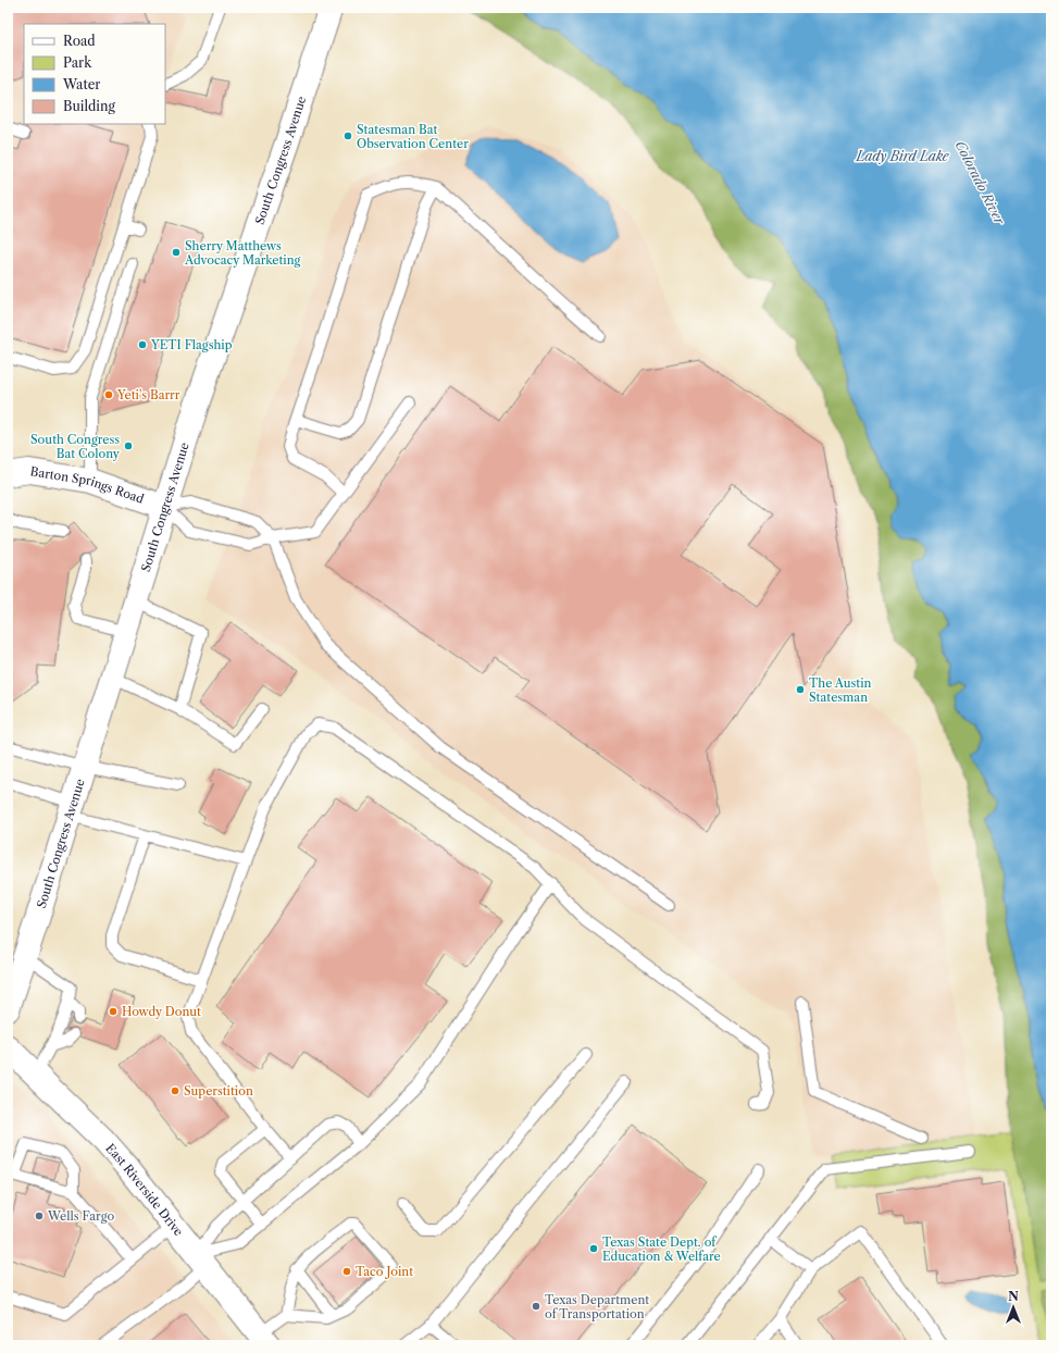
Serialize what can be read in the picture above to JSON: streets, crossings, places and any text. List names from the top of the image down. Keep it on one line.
{"streets":{"main road":["South Congress Avenue","Barton Springs Road","East Riverside Drive"]},"crossings":[["South Congress Avenue","Barton Springs Road"]],"water":["Lady Bird Lake","Colorado River"],"places":["Statesman Bat Observation Center","Sherry Matthews Advocacy Marketing","YETI Flagship","Yeti's Barrr","South Congress Bat Colony","The Austin Statesman","Howdy Donut","Superstition","Wells Fargo","Texas State Dept. of Education & Welfare","Taco Joint","Texas Department of Transportation"],"legend":["Road","Park","Water","Building"],"north":"top"}
